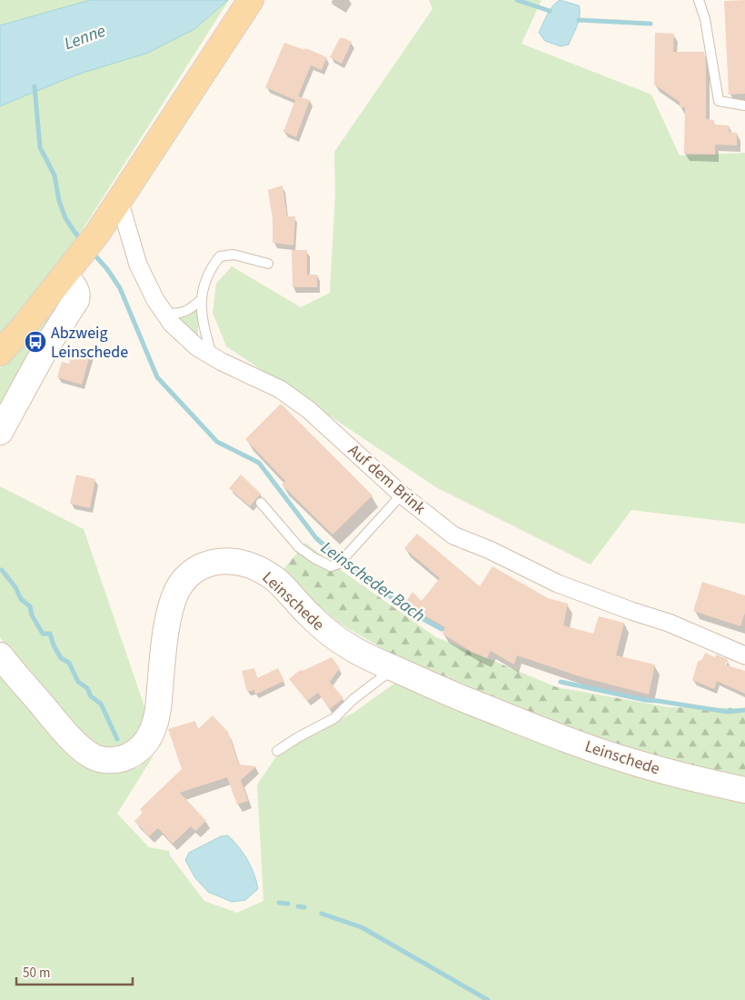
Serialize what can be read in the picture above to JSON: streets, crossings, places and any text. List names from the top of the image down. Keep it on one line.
{"streets":{"main road":["Leinschede"],"street":["Auf dem Brink"]},"water":["Lenne","Leinscheder Bach"],"places":{"bus stop":["Abzweig Leinschede"]},"scale_bar":"50 m"}
